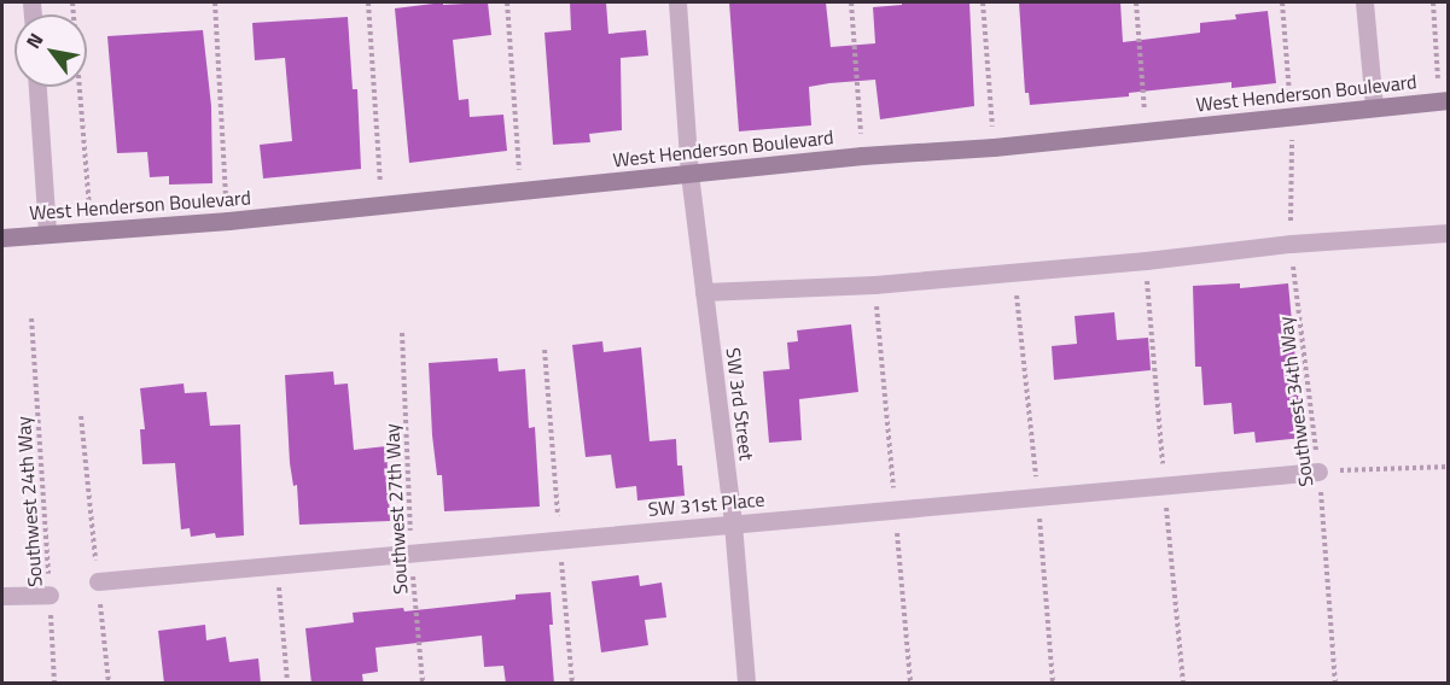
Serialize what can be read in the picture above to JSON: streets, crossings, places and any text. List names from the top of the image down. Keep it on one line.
{"streets":{"street":["West Henderson Boulevard","SW 3rd Street","SW 31st Place"],"path":["Southwest 34th Way","Southwest 24th Way","Southwest 27th Way"]},"crossings":[["West Henderson Boulevard","Southwest 34th Way"],["West Henderson Boulevard","SW 3rd Street"],["Southwest 34th Way","SW 31st Place"],["SW 3rd Street","SW 31st Place"],["SW 31st Place","Southwest 27th Way"]],"north":"top left"}
